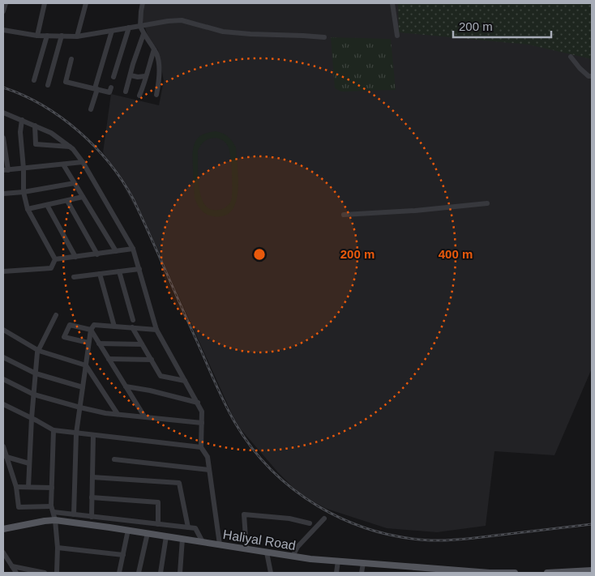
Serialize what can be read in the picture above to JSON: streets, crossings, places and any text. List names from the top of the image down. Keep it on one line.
{"streets":{"main road":["Haliyal Road"]},"scale_bar":"200 m","rings":["200 m","400 m"]}
